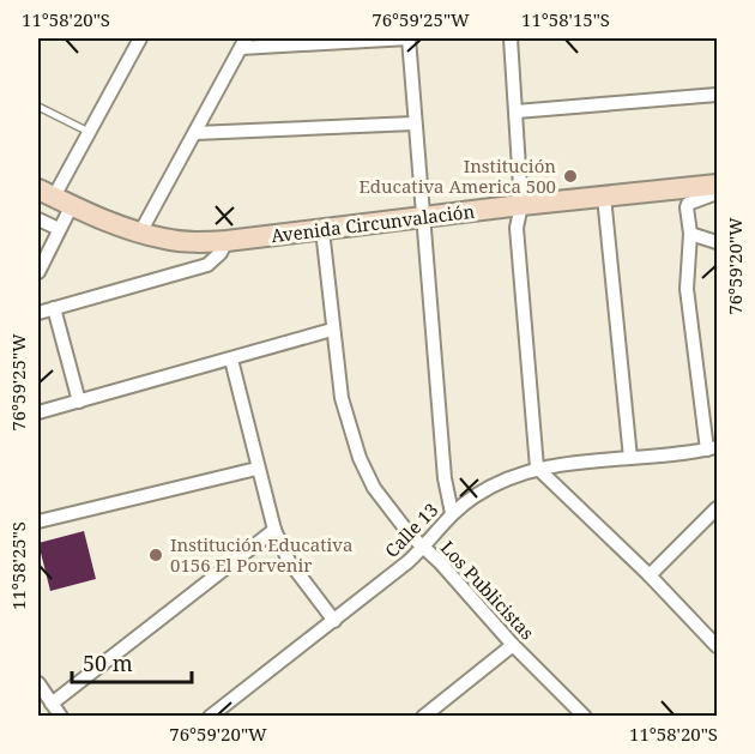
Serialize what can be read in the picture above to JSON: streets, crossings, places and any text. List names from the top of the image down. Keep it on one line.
{"streets":{"street":["Avenida Circunvalación","Calle 13","Los Publicistas"]},"crossings":[["Avenida Circunvalación","Los Publicistas"],["Calle 13","Los Publicistas"]],"places":["Institución Educativa America 500","Institución Educativa 0156 El Porvenir"],"scale_bar":"50 m","coordinates":["11°58'20\"S","76°59'25\"W","11°58'15\"S","76°59'20\"W","11°58'25\"S"]}
